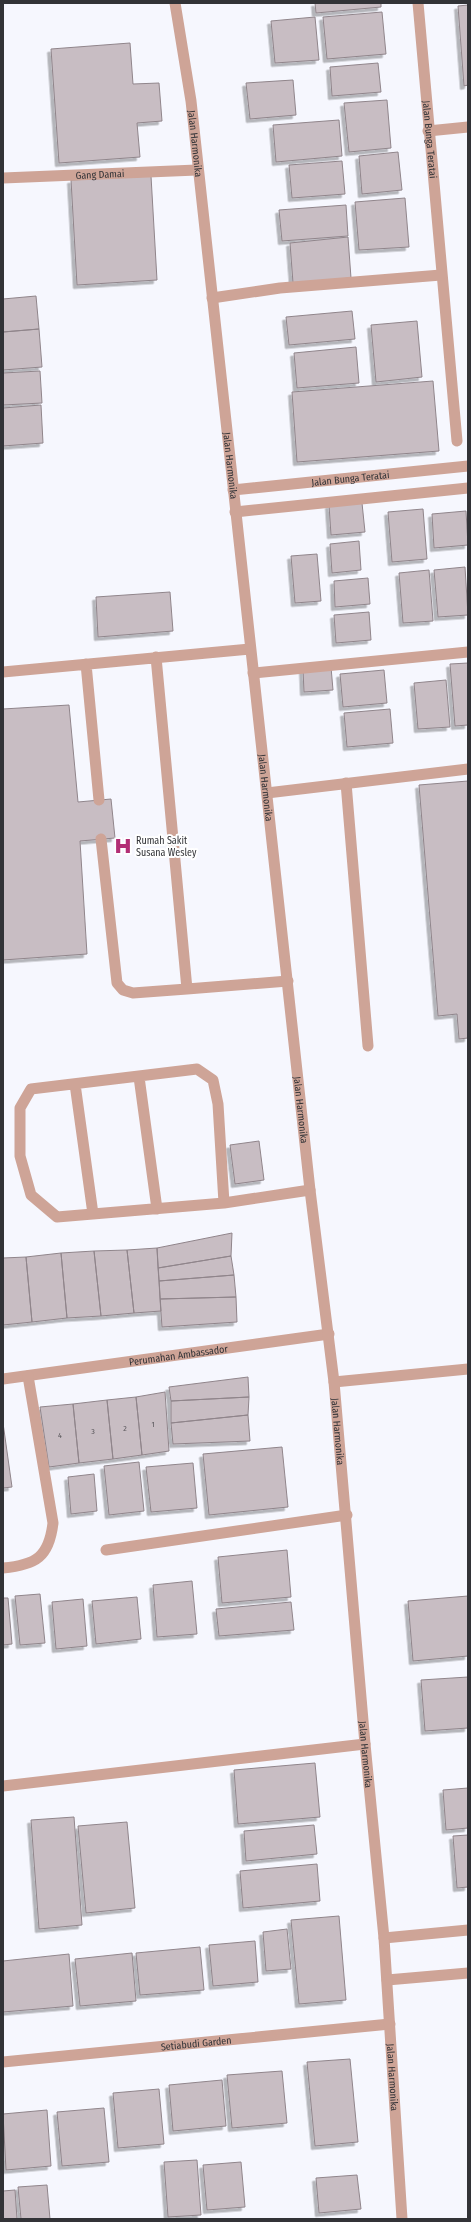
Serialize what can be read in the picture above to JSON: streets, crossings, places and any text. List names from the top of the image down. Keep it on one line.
{"streets":{"street":["Jalan Bunga Teratai","Jalan Harmonika","Gang Damai","Perumahan Ambassador","Setiabudi Garden"]},"crossings":[["Jalan Bunga Teratai","Jalan Harmonika"],["Jalan Harmonika","Gang Damai"],["Jalan Harmonika","Perumahan Ambassador"],["Jalan Harmonika","Setiabudi Garden"]],"places":{"hospital":["Rumah Sakit Susana Wesley"]},"house_numbers":["1","2","3","4"]}
